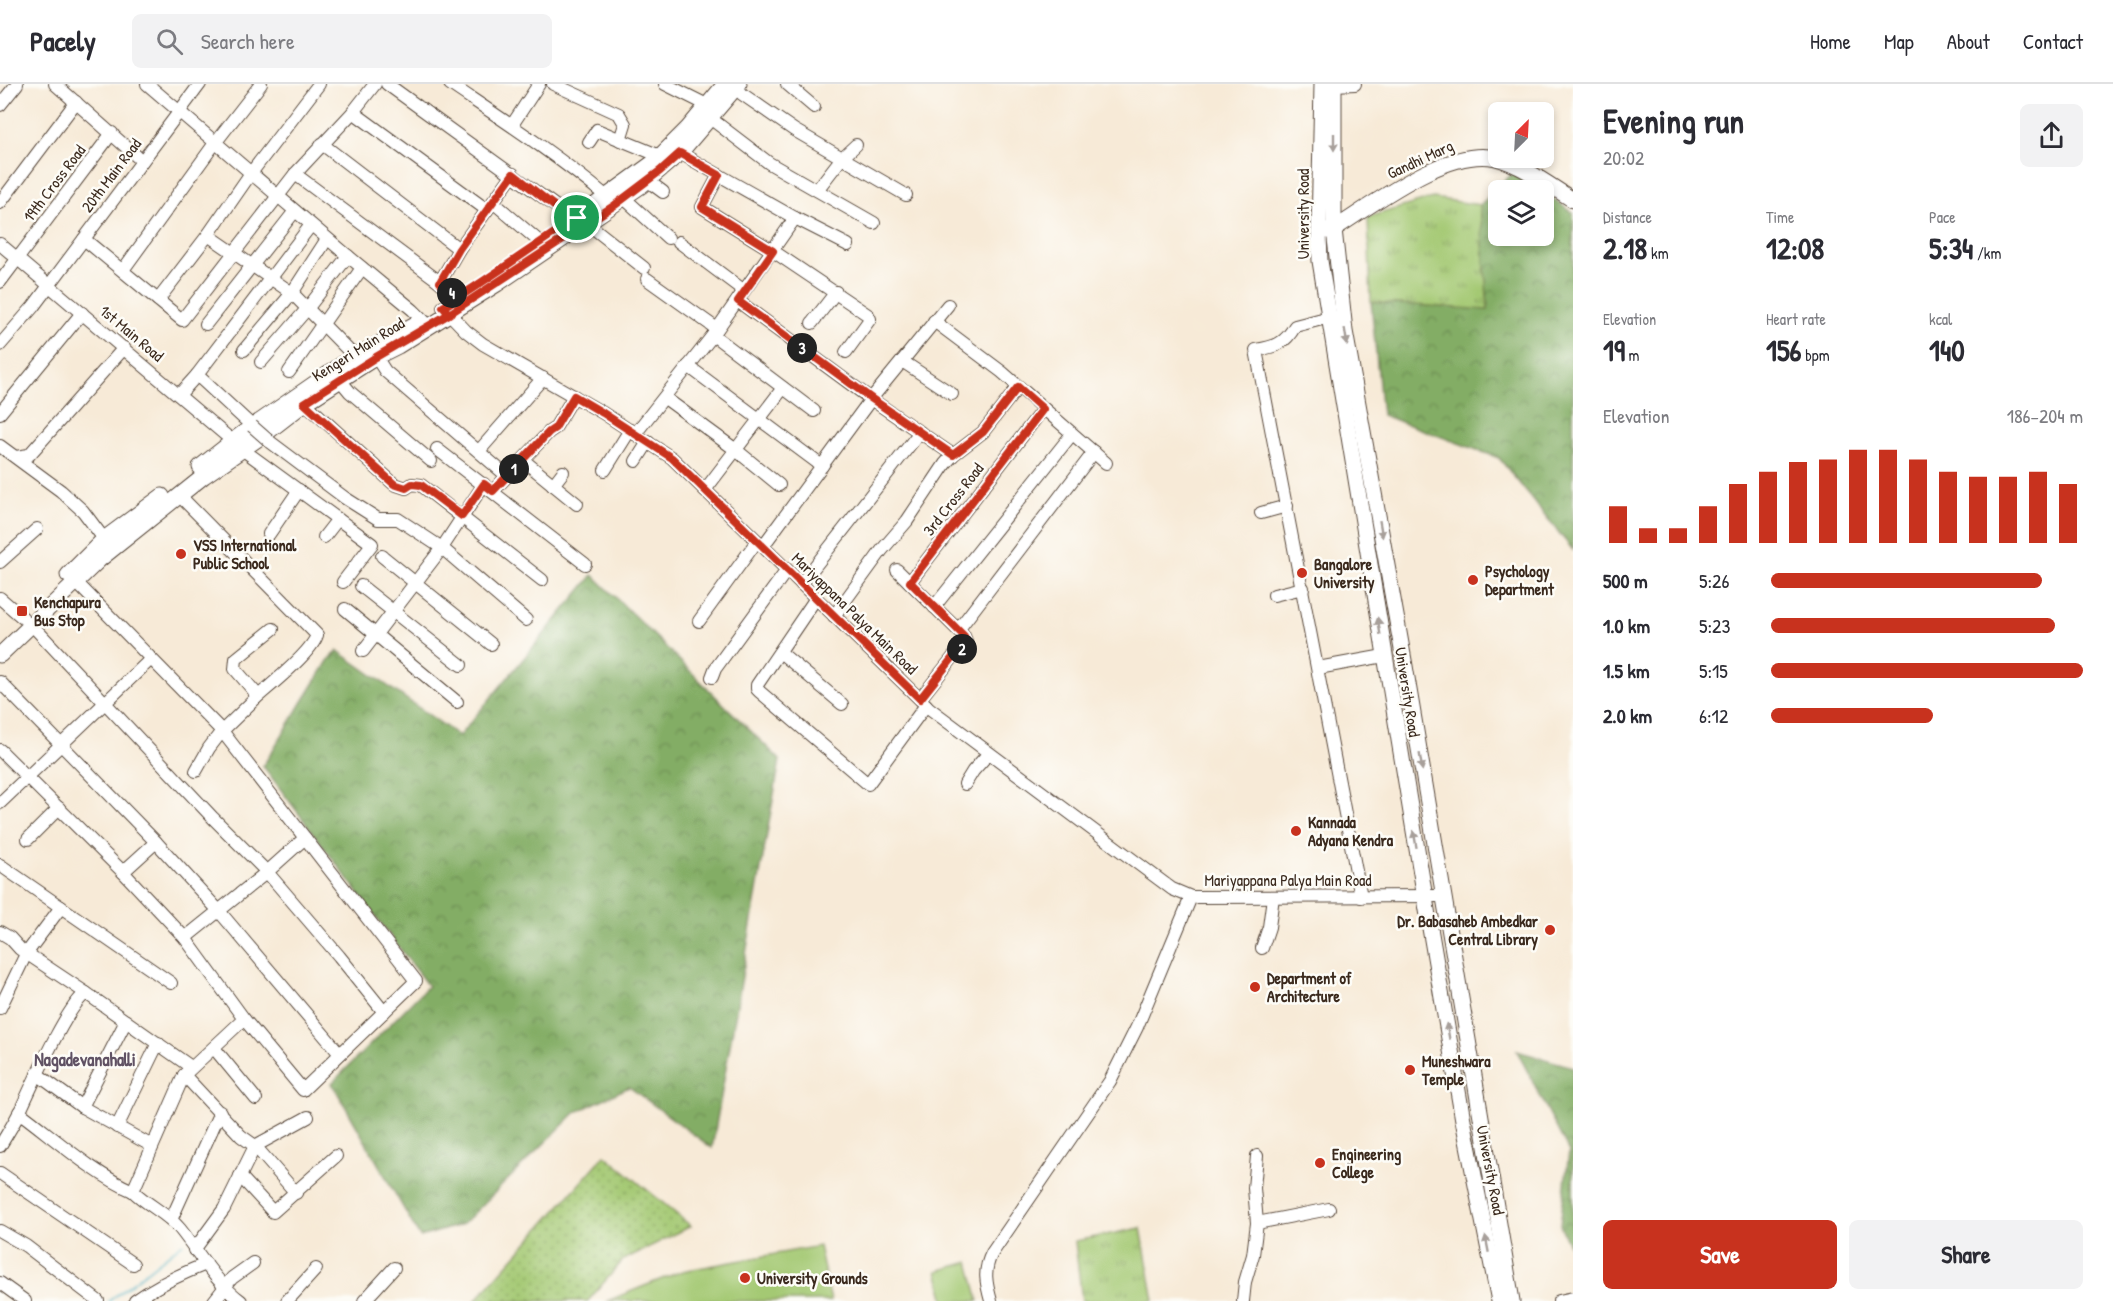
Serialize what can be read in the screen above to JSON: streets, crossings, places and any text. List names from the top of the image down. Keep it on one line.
{"streets":{"main road":["Gandhi Marg","University Road","Kengeri Main Road"],"street":["20th Main Road","19th Cross Road","1st Main Road","3rd Cross Road","Mariyappana Palya Main Road"]},"crossings":[["Gandhi Marg","University Road"],["20th Main Road","1st Main Road"],["19th Cross Road","1st Main Road"],["University Road","Mariyappana Palya Main Road"],["1st Main Road","Kengeri Main Road"],["Kengeri Main Road","Mariyappana Palya Main Road"]],"districts":["Nagadevanahalli"],"places":{"other":["VSS International Public School","Bangalore University","Psychology Department","Kannada Adyana Kendra","Dr. Babasaheb Ambedkar Central Library","Department of Architecture","Muneshwara Temple","Engineering College","University Grounds"],"transit":["Kenchapura Bus Stop"]},"north":"top right","page":{"header":"Pacely","search":"Search here","nav":["Home","Map","About","Contact"],"heading":["Evening run","20:02"],"stats":[["Distance","2.18 km"],["Time","12:08"],["Pace","5:34 /km"],["Elevation","19 m"],["Heart rate","156 bpm"],["kcal","140"]],"pins":["4","3","1","2"],"chart":["Elevation","186–204 m"],"list":[{"name":"500 m","note":"5:26"},{"name":"1.0 km","note":"5:23"},{"name":"1.5 km","note":"5:15"},{"name":"2.0 km","note":"6:12"}],"buttons":["Save","Share"]}}
